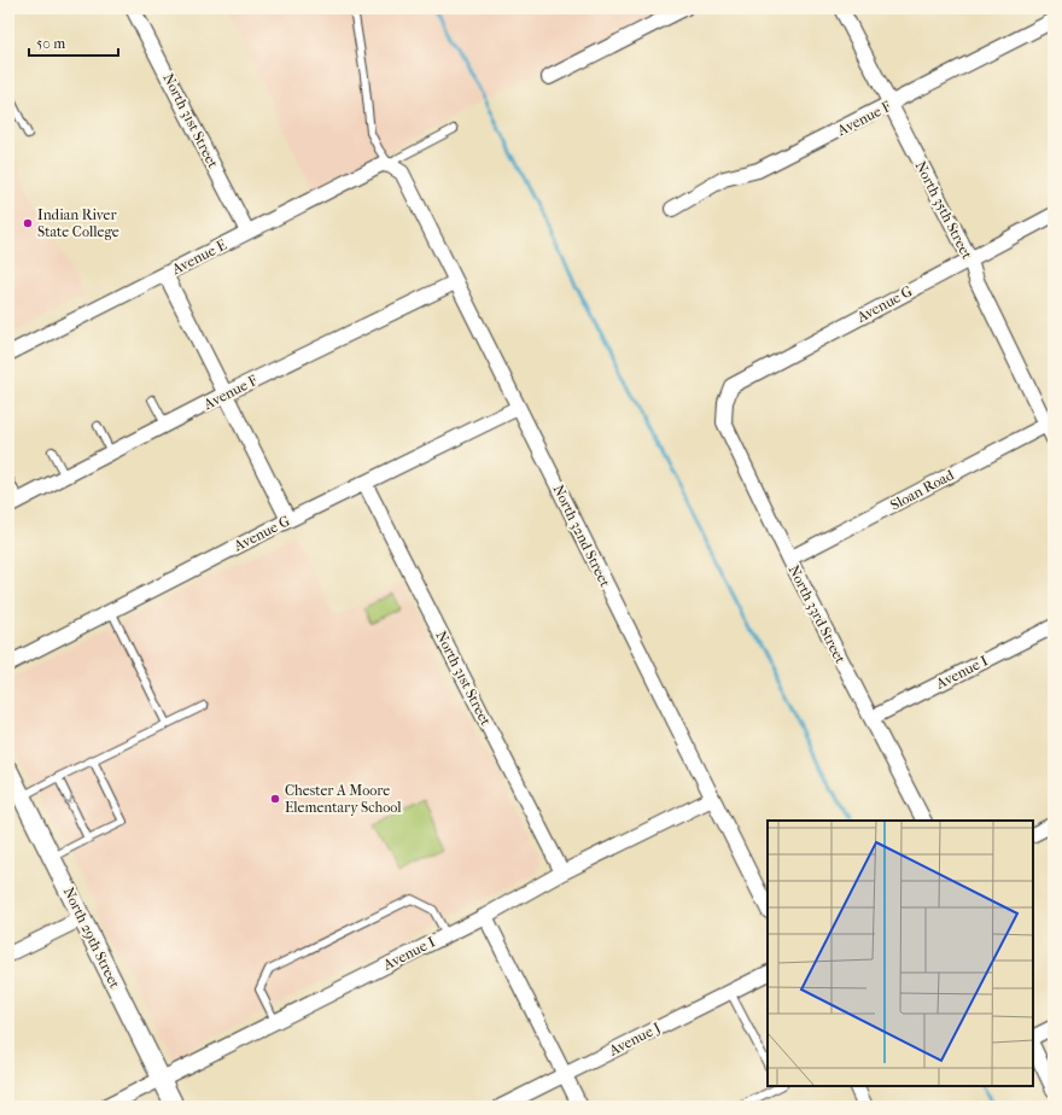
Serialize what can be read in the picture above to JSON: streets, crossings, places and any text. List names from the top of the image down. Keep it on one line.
{"streets":{"street":["Avenue F","North 31st Street","North 35th Street","Avenue E","Avenue G","Sloan Road","North 32nd Street","North 33rd Street","Avenue I","North 29th Street","Avenue J"]},"crossings":[["Avenue F","North 35th Street"],["Avenue F","North 32nd Street"],["North 31st Street","Avenue E"],["North 31st Street","Avenue G"],["North 31st Street","Avenue I"],["North 35th Street","Avenue G"],["North 35th Street","Sloan Road"],["Avenue E","North 32nd Street"],["Avenue G","North 32nd Street"],["Avenue G","North 33rd Street"],["Sloan Road","North 33rd Street"],["North 32nd Street","Avenue I"],["North 33rd Street","Avenue I"],["Avenue I","North 29th Street"]],"places":["Indian River State College","Chester A Moore Elementary School"],"scale_bar":"50 m"}
